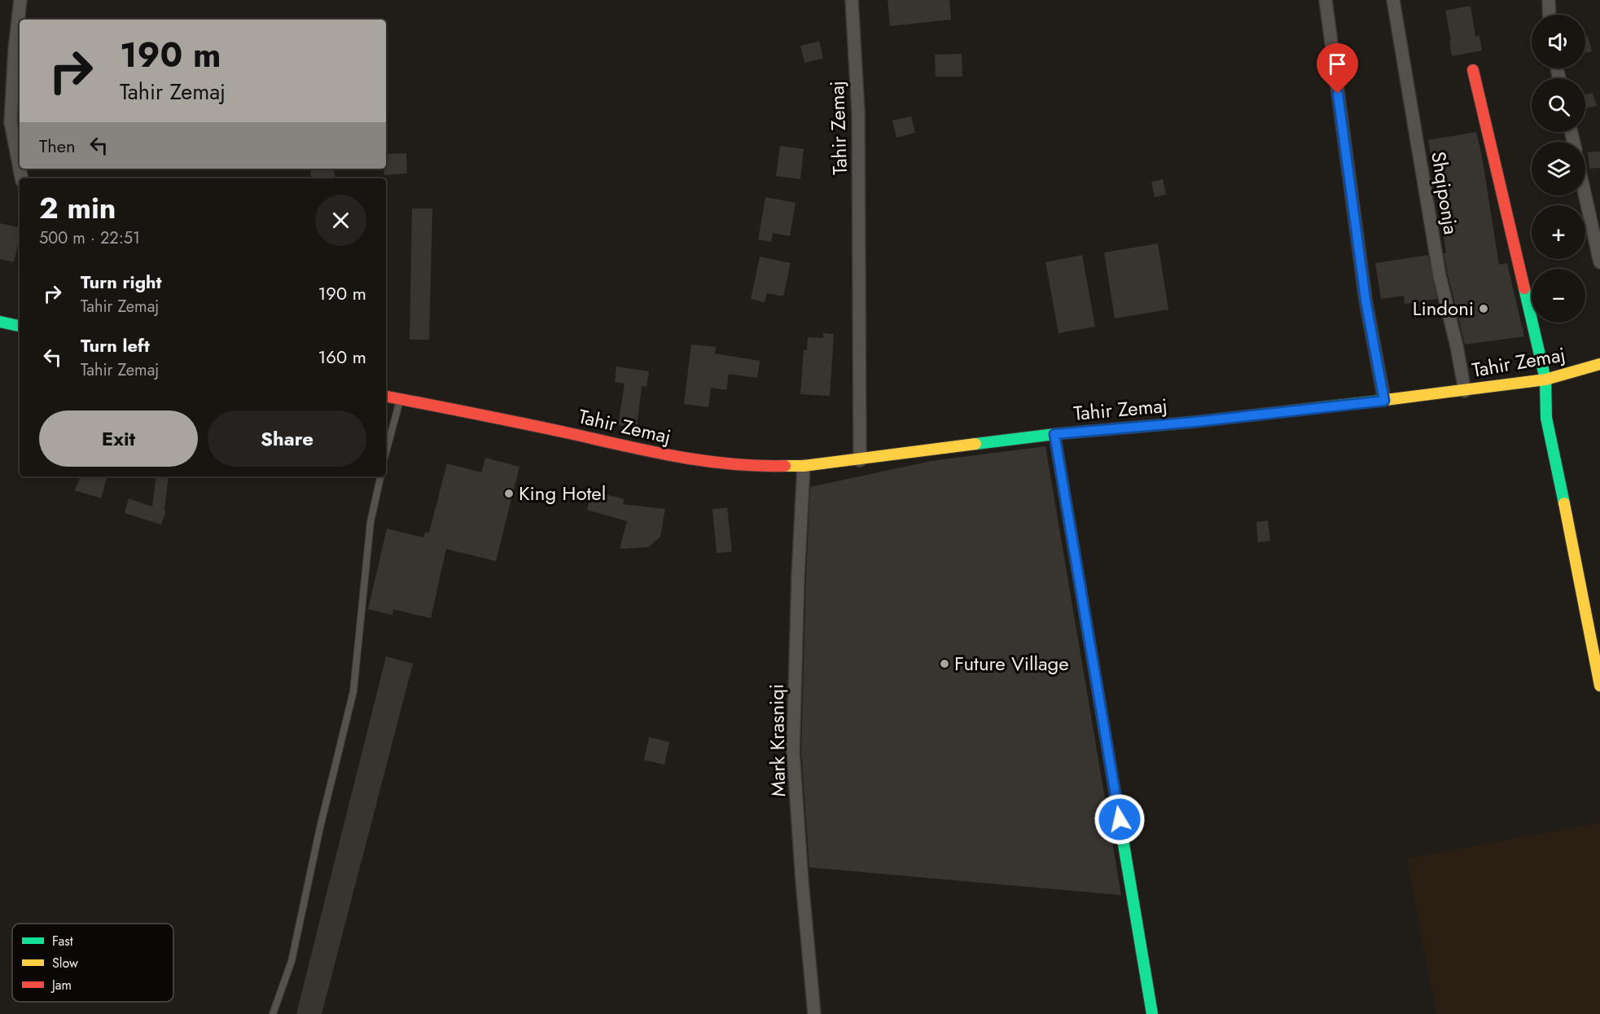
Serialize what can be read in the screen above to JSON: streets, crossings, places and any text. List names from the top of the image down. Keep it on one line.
{"streets":{"main road":["Tahir Zemaj"],"street":["Shqiponja","Mark Krasniqi"]},"crossings":[["Tahir Zemaj","Shqiponja"],["Tahir Zemaj","Mark Krasniqi"]],"places":["Lindoni","King Hotel","Future Village"],"legend":["Fast","Slow","Jam"],"page":{"map_buttons":["+","−"],"turn":["190 m","Tahir Zemaj"],"then":"Then","heading":["2 min","500 m · 22:51"],"list":[{"name":"Turn right","note":"Tahir Zemaj","value":"190 m"},{"name":"Turn left","note":"Tahir Zemaj","value":"160 m"}],"buttons":["Exit","Share"]}}
